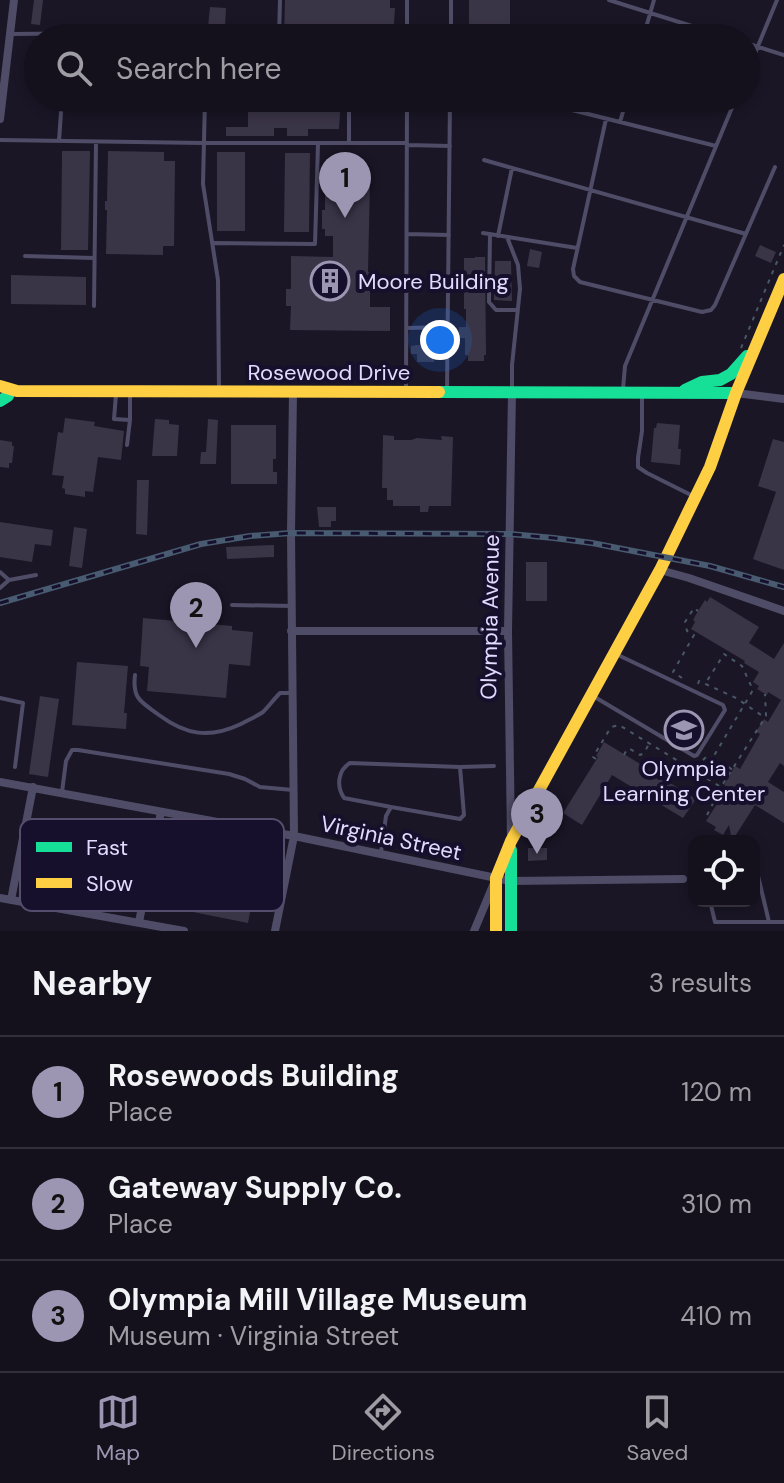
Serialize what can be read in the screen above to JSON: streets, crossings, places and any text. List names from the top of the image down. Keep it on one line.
{"streets":{"main road":["Rosewood Drive","Olympia Avenue"],"street":["Virginia Street"]},"crossings":[["Rosewood Drive","Olympia Avenue"],["Olympia Avenue","Virginia Street"]],"places":{"building":["Moore Building"],"school or university":["Olympia Learning Center"]},"legend":["Fast","Slow"],"page":{"search":"Search here","pins":["1","2","3"],"heading":["Nearby","3 results"],"list":[{"mark":"1","name":"Rosewoods Building","note":"Place","value":"120 m"},{"mark":"2","name":"Gateway Supply Co.","note":"Place","value":"310 m"},{"mark":"3","name":"Olympia Mill Village Museum","note":"Museum · Virginia Street","value":"410 m"}],"nav":["Map","Directions","Saved"]}}
